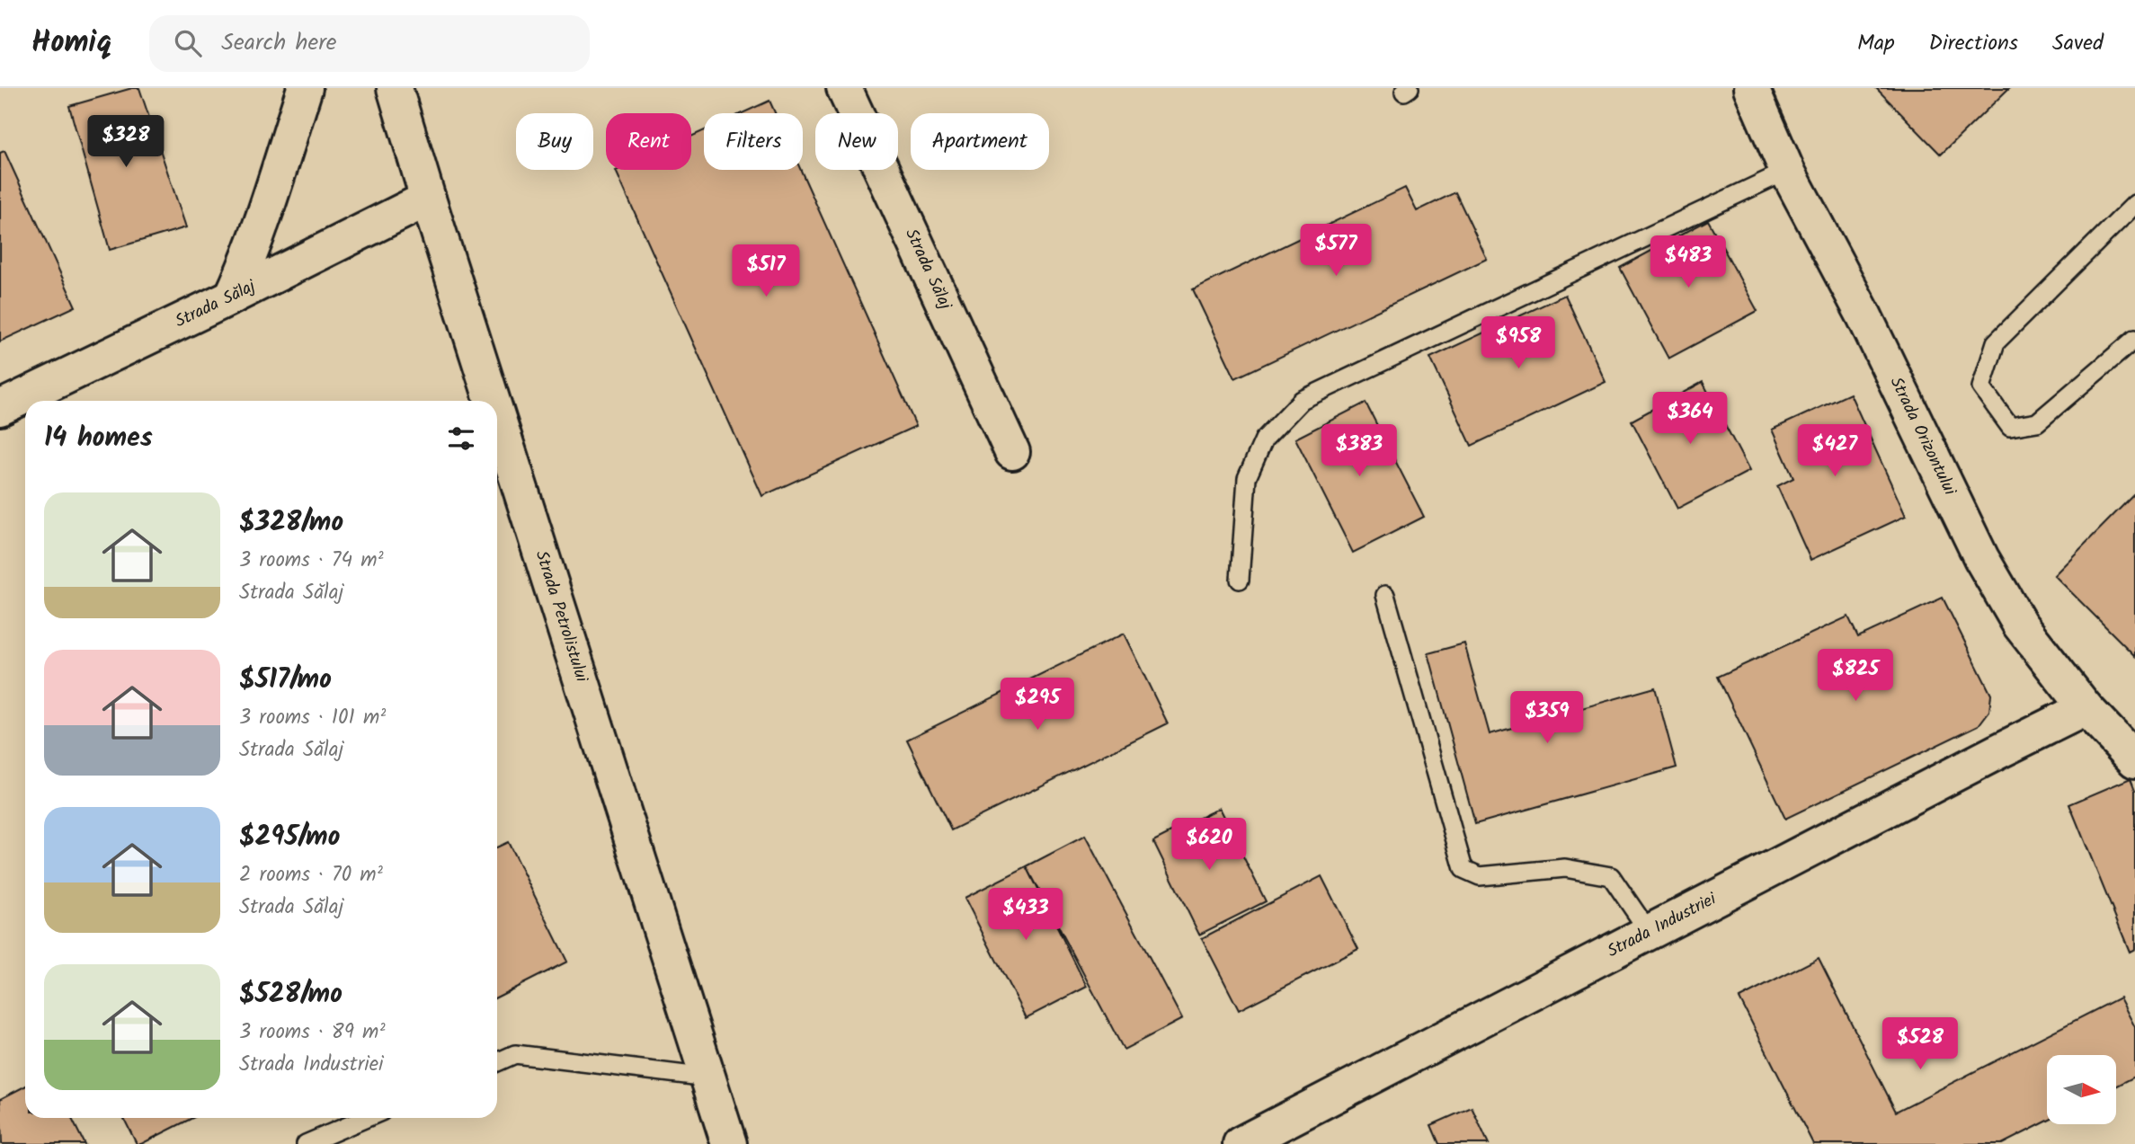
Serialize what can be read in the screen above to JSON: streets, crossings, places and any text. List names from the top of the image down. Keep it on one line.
{"streets":{"street":["Strada Sălaj","Strada Orizontului","Strada Petrolistului","Strada Industriei"]},"crossings":[["Strada Sălaj","Strada Petrolistului"],["Strada Orizontului","Strada Industriei"]],"north":"right","page":{"header":"Homiq","search":"Search here","nav":["Map","Directions","Saved"],"chip":["Buy","Rent","Filters","New","Apartment"],"price":["$328","$577","$483","$517","$958","$364","$383","$427","$825","$295","$359","$620","$433","$528"],"heading":"14 homes","list":[{"name":"$328/mo","note":"3 rooms · 74 m² · Strada Sălaj"},{"name":"$517/mo","note":"3 rooms · 101 m² · Strada Sălaj"},{"name":"$295/mo","note":"2 rooms · 70 m² · Strada Sălaj"},{"name":"$528/mo","note":"3 rooms · 89 m² · Strada Industriei"}]}}
